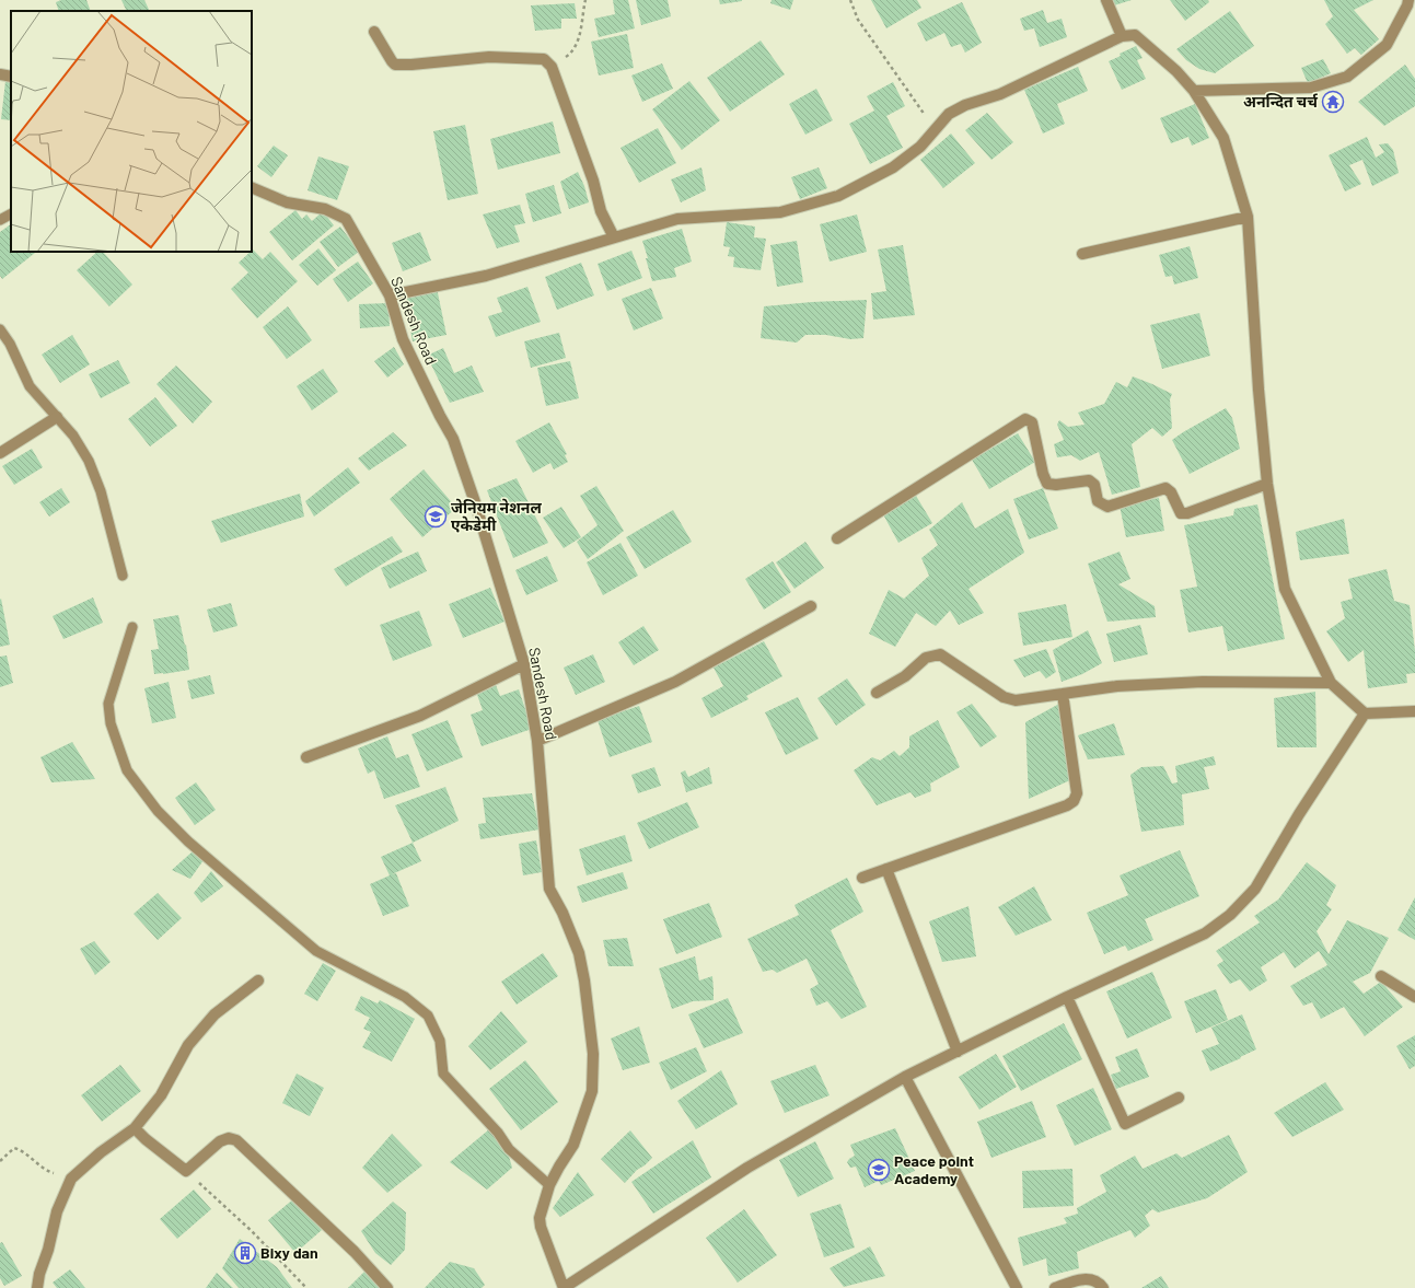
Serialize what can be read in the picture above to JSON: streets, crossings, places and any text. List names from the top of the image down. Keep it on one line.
{"streets":{"street":["Sandesh Road"]},"places":{"temple":["अनन्दित चर्च"],"school or university":["जेनियम नेशनल एकेडेमी","Peace point Academy"],"building":["Bixy dan"]}}
